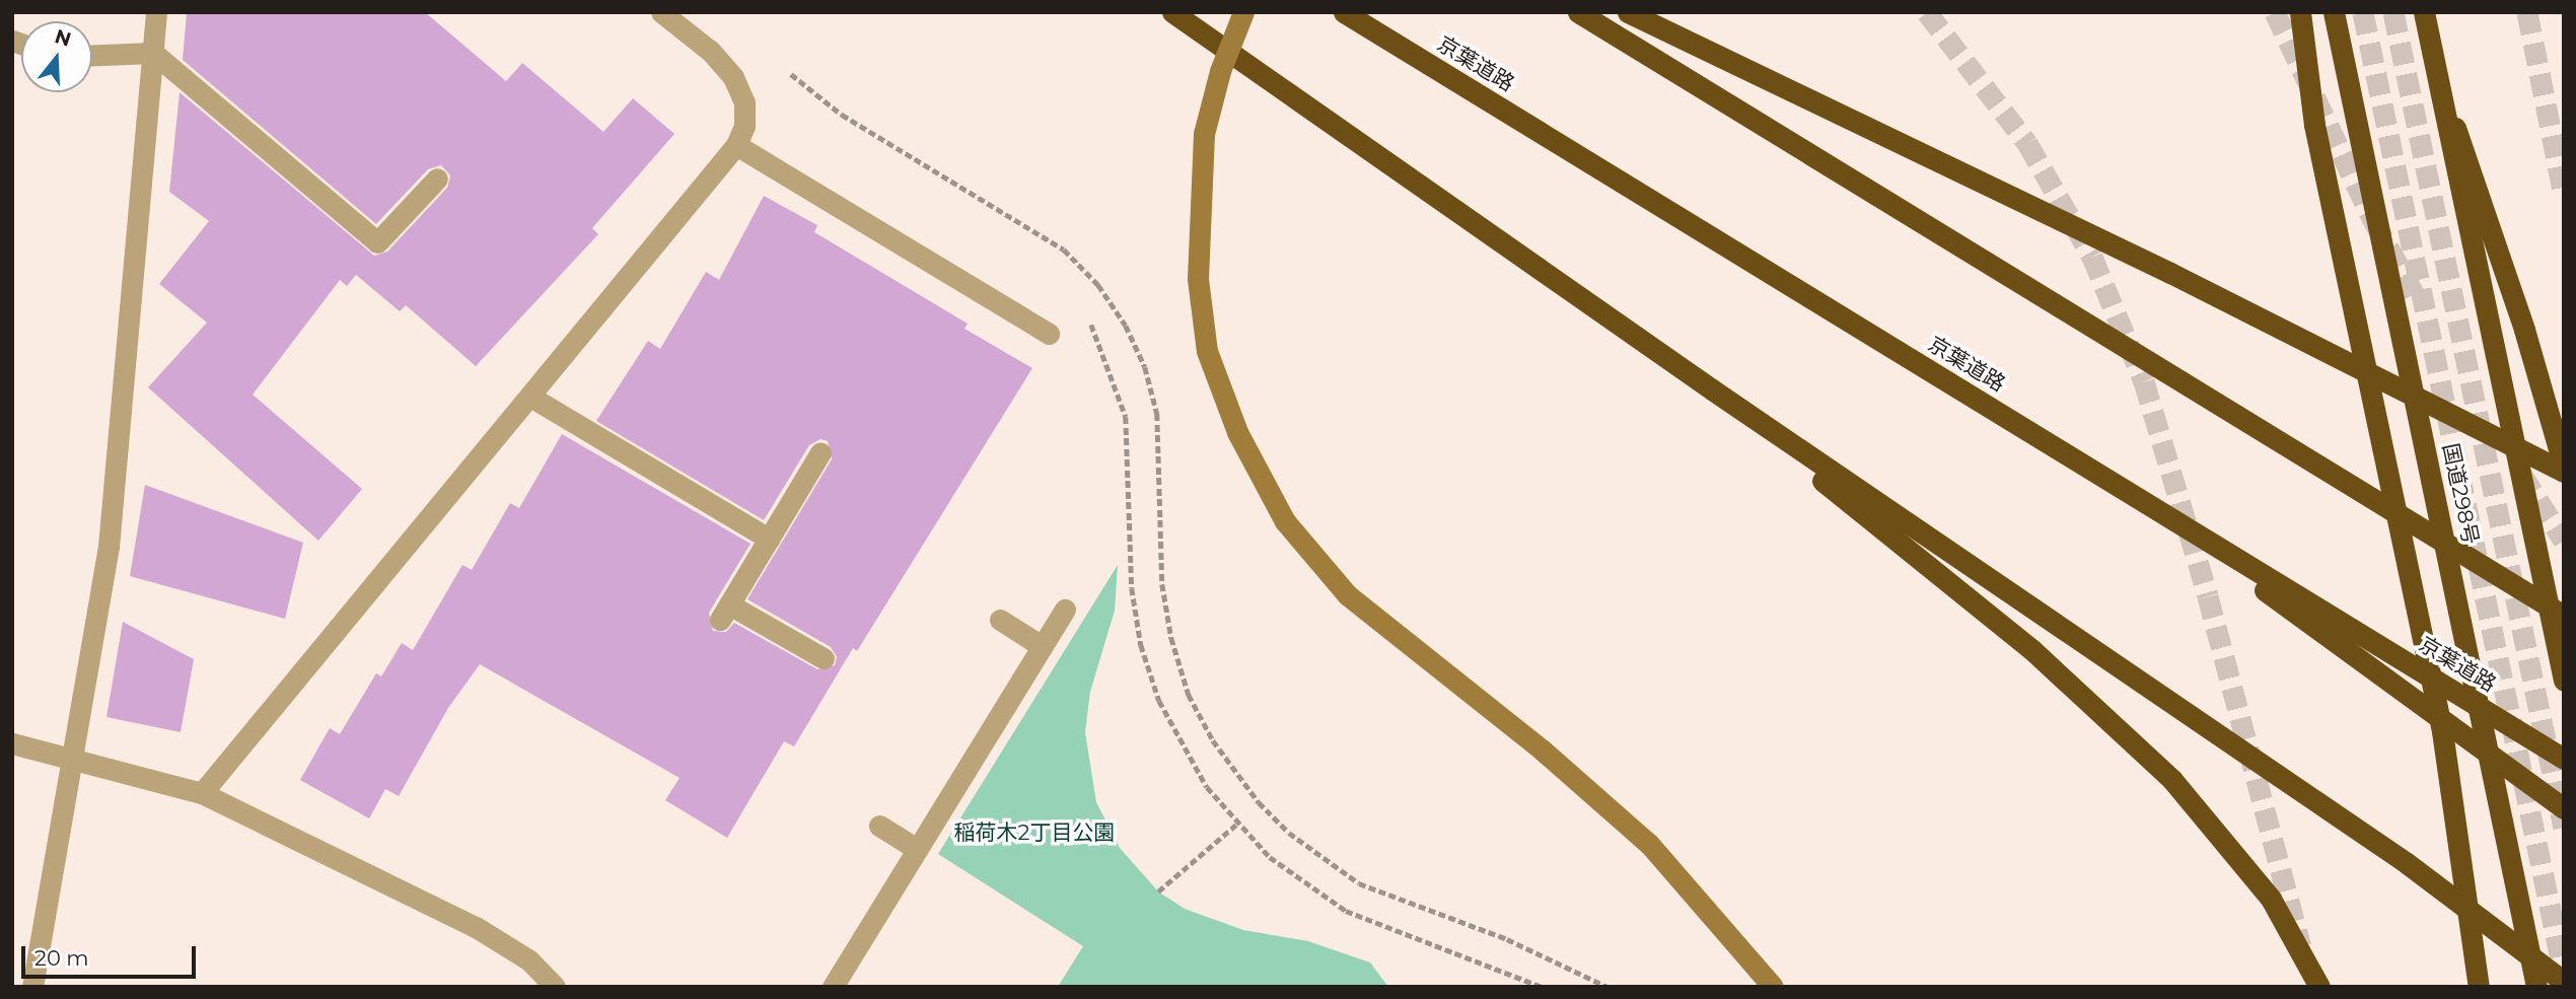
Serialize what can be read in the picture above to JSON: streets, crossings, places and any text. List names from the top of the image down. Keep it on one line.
{"streets":{"highway":["京葉道路","国道298号"]},"parks":["稲荷木2丁目公園"],"scale_bar":"20 m","north":"top"}
